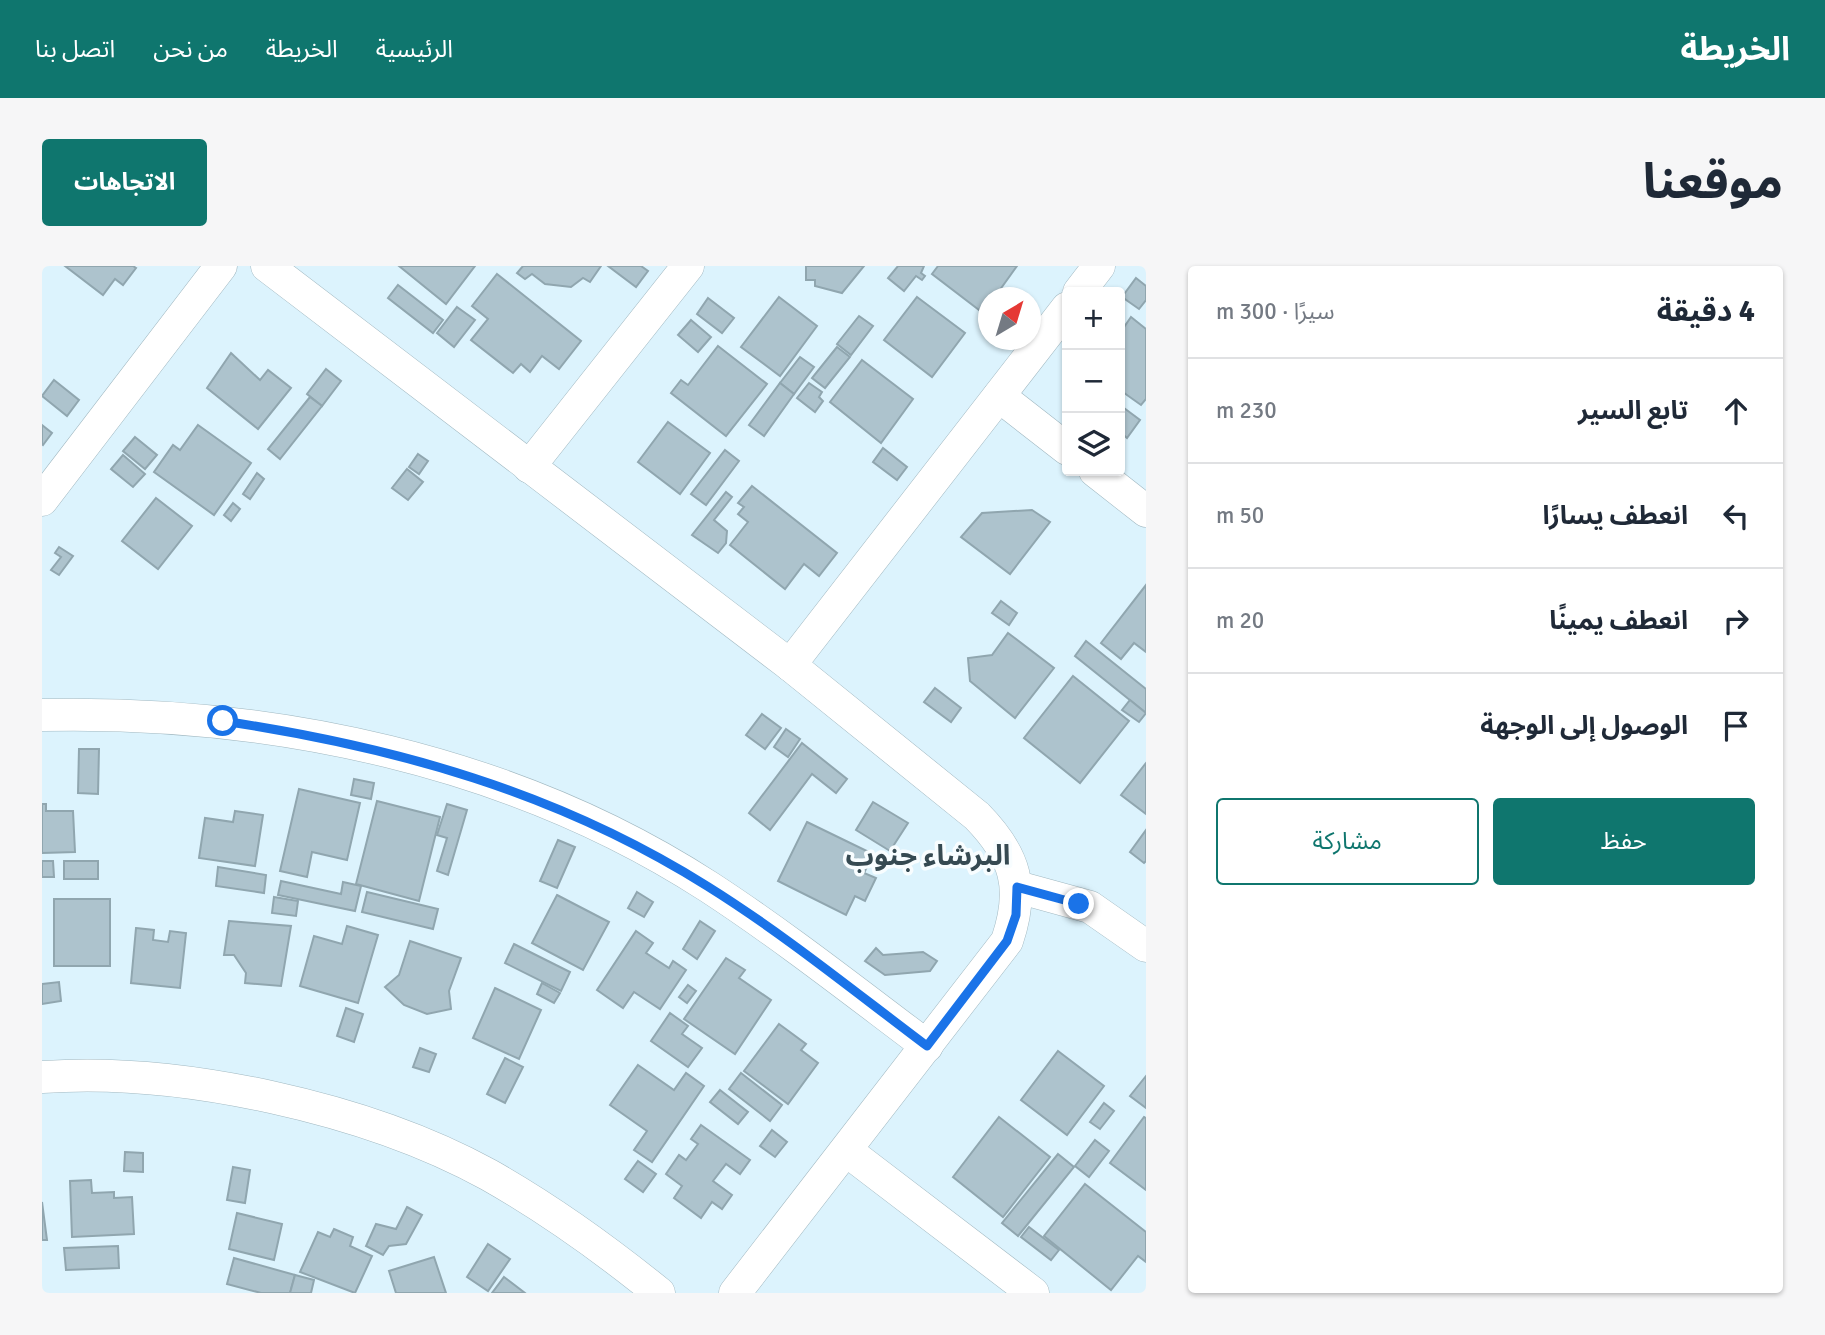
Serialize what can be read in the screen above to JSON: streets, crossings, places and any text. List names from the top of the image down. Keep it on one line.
{"districts":["البرشاء جنوب"],"north":"top right","page":{"header":"الخريطة","nav":["الرئيسية","الخريطة","من نحن","اتصل بنا"],"title":"موقعنا","buttons":["الاتجاهات",["حفظ","مشاركة"]],"heading":["4 دقيقة","سيرًا · 300 m"],"map_buttons":["+","−"],"list":[["تابع السير","230 m"],["انعطف يسارًا","50 m"],["انعطف يمينًا","20 m"],"الوصول إلى الوجهة"]}}
